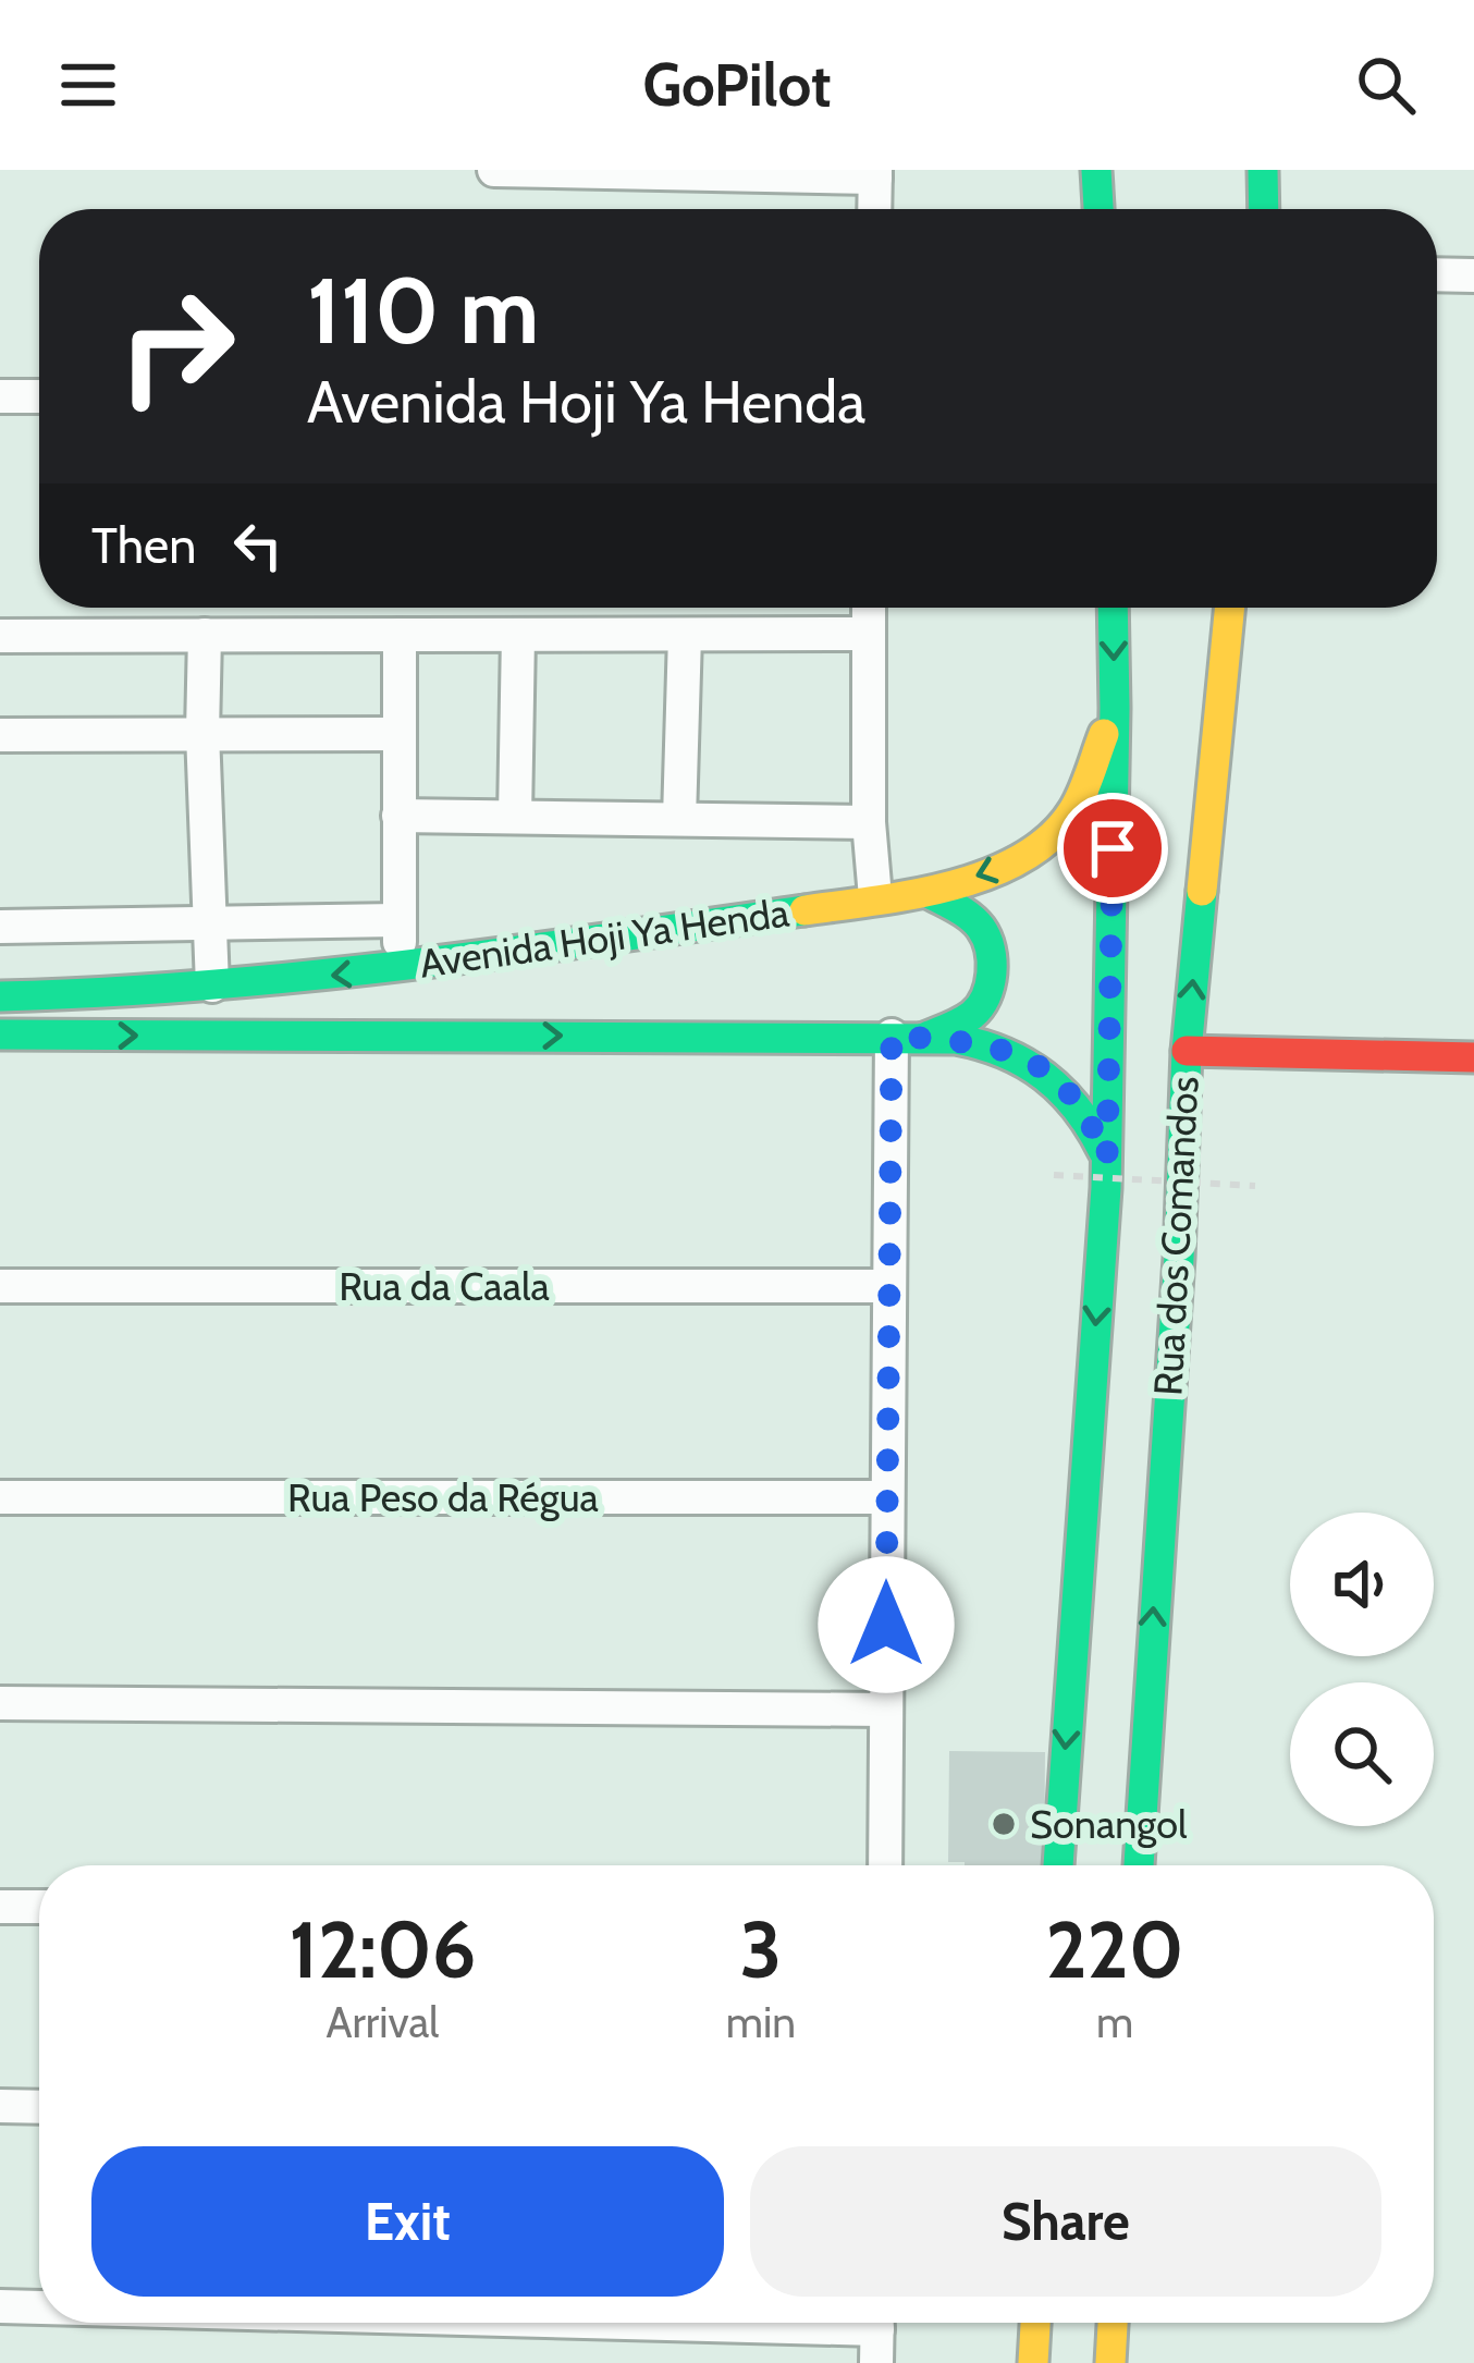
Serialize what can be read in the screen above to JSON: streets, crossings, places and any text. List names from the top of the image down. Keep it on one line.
{"streets":{"main road":["Avenida Hoji Ya Henda","Rua dos Comandos"],"street":["Rua da Caala","Rua Peso da Régua"]},"crossings":[["Avenida Hoji Ya Henda","Rua dos Comandos"]],"places":["Sonangol"],"page":{"header":"GoPilot","turn":["110 m","Avenida Hoji Ya Henda"],"then":"Then","eta":["12:06","Arrival","3","min","220","m"],"buttons":["Exit","Share"]}}
